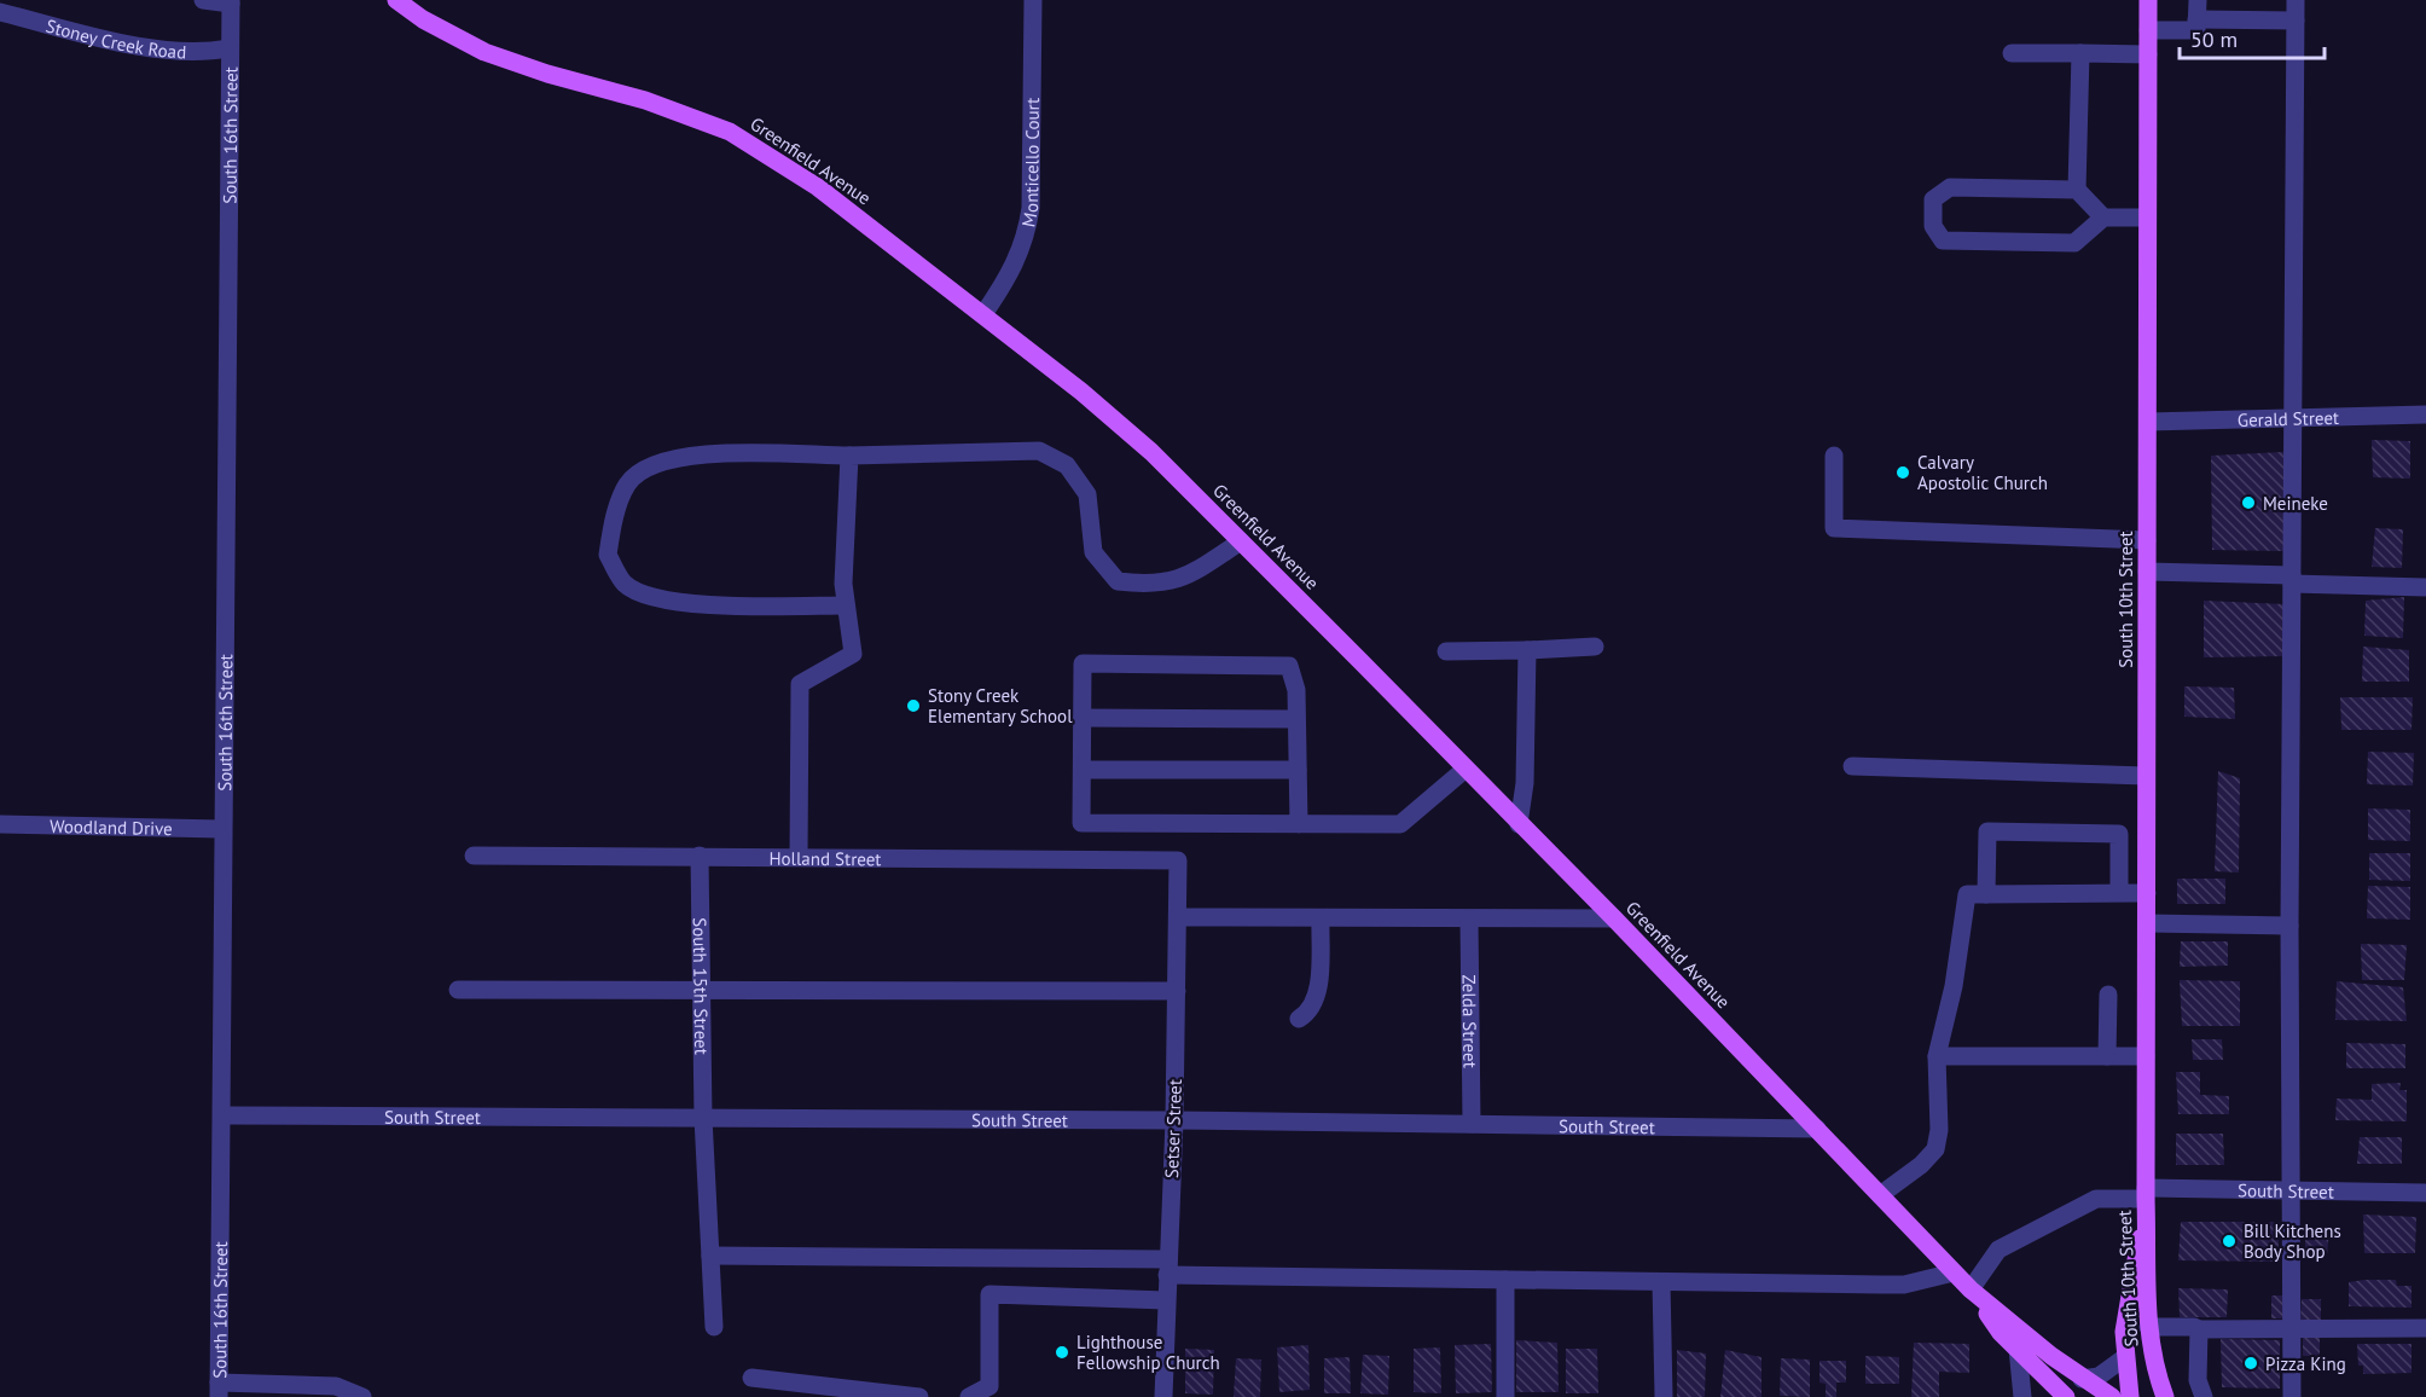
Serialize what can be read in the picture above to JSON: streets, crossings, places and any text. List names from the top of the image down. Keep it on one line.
{"streets":{"main road":["Greenfield Avenue","South 10th Street"],"street":["Stoney Creek Road","South 16th Street","Monticello Court","Gerald Street","Woodland Drive","Holland Street","South 15th Street","Zelda Street","South Street","Setser Street"]},"crossings":[["Stoney Creek Road","South 16th Street"],["South 16th Street","Woodland Drive"],["South 16th Street","South Street"],["Greenfield Avenue","Monticello Court"],["Greenfield Avenue","South Street"],["Gerald Street","South 10th Street"],["South 10th Street","South Street"],["Holland Street","South 15th Street"],["Holland Street","Setser Street"],["South 15th Street","South Street"],["Zelda Street","South Street"],["South Street","Setser Street"]],"places":["Calvary Apostolic Church","Meineke","Stony Creek Elementary School","Bill Kitchens Body Shop","Lighthouse Fellowship Church","Pizza King"],"scale_bar":"50 m"}
